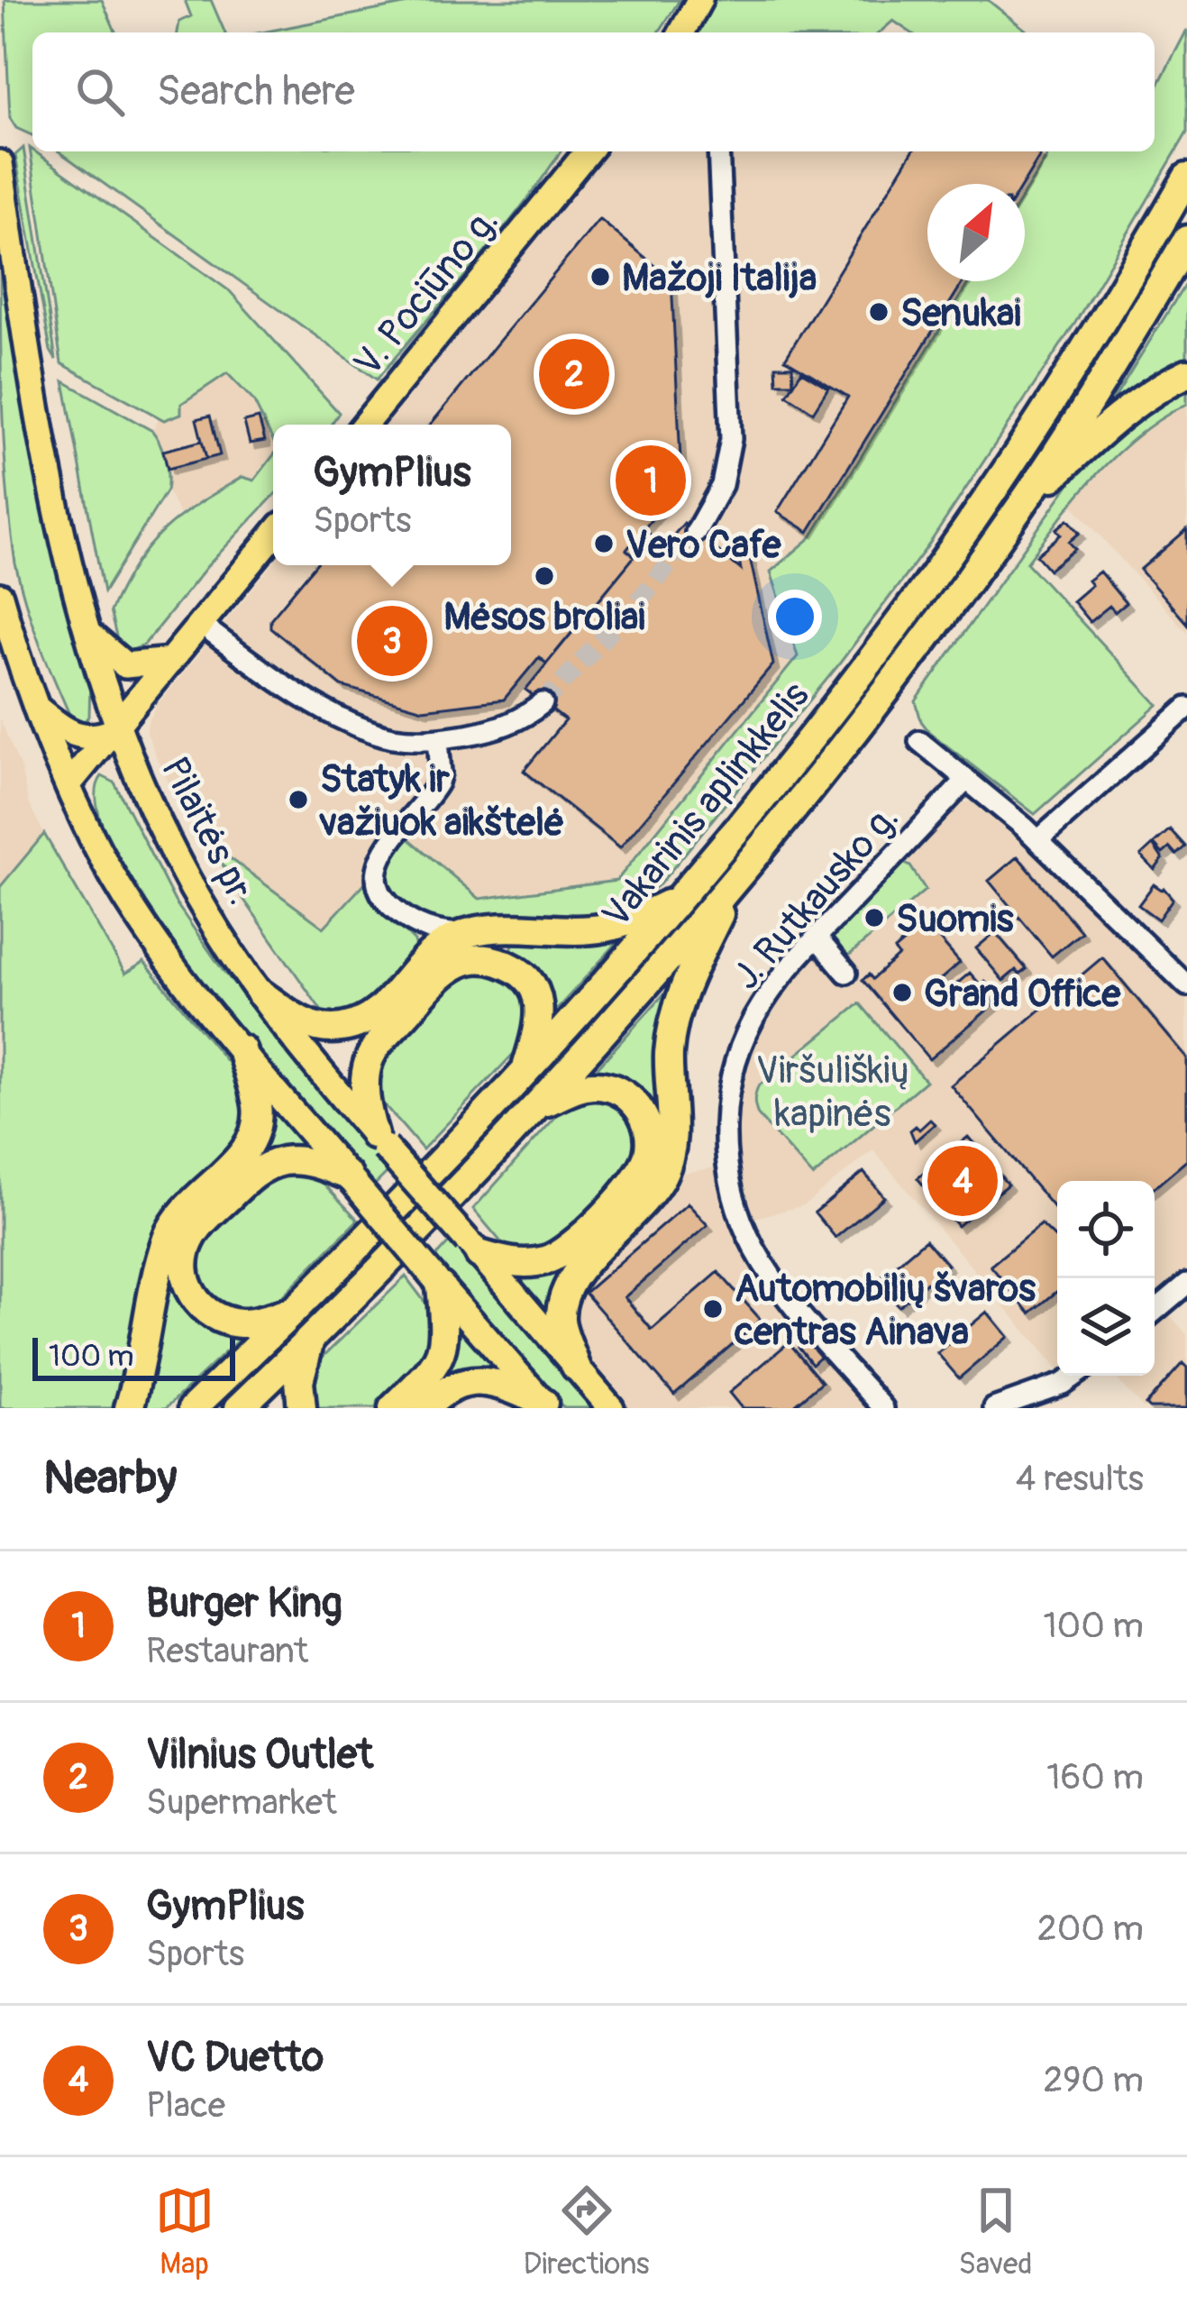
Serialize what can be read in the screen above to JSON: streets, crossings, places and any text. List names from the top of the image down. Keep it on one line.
{"streets":{"highway":["Vakarinis aplinkkelis"],"main road":["V. Pociūno g.","Pilaitės pr."],"street":["J. Rutkausko g."]},"parks":["Viršuliškių kapinės"],"places":["Mažoji Italija","Senukai","Vero Cafe","Mėsos broliai","Statyk ir važiuok aikštelė","Suomis","Grand Office","Automobilių švaros centras Ainava"],"scale_bar":"100 m","north":"top right","page":{"search":"Search here","pins":["2","1","3","4"],"popup":["GymPlius","Sports"],"scale":"100 m","heading":["Nearby","4 results"],"list":[{"mark":"1","name":"Burger King","note":"Restaurant","value":"100 m"},{"mark":"2","name":"Vilnius Outlet","note":"Supermarket","value":"160 m"},{"mark":"3","name":"GymPlius","note":"Sports","value":"200 m"},{"mark":"4","name":"VC Duetto","note":"Place","value":"290 m"}],"nav":["Map","Directions","Saved"]}}
